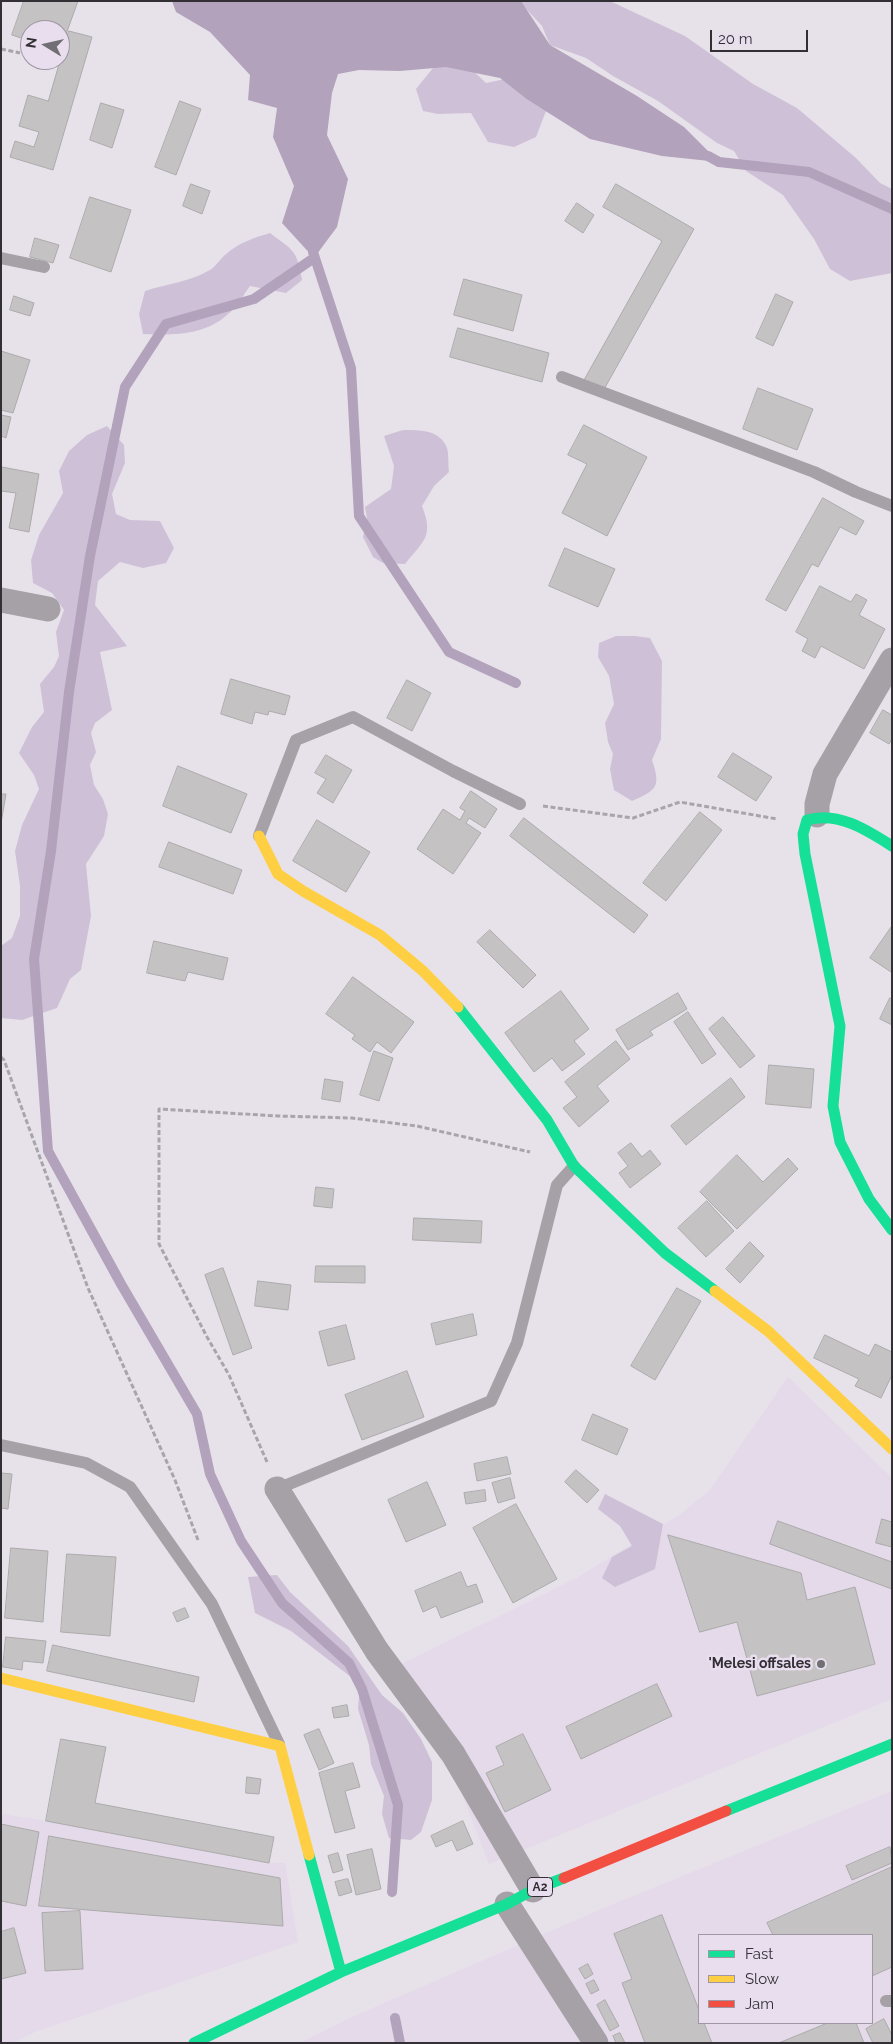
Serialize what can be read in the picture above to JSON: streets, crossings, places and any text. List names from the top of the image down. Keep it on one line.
{"streets":{"street":["A2"]},"places":["'Melesi offsales"],"legend":["Fast","Slow","Jam"],"scale_bar":"20 m","north":"left"}
